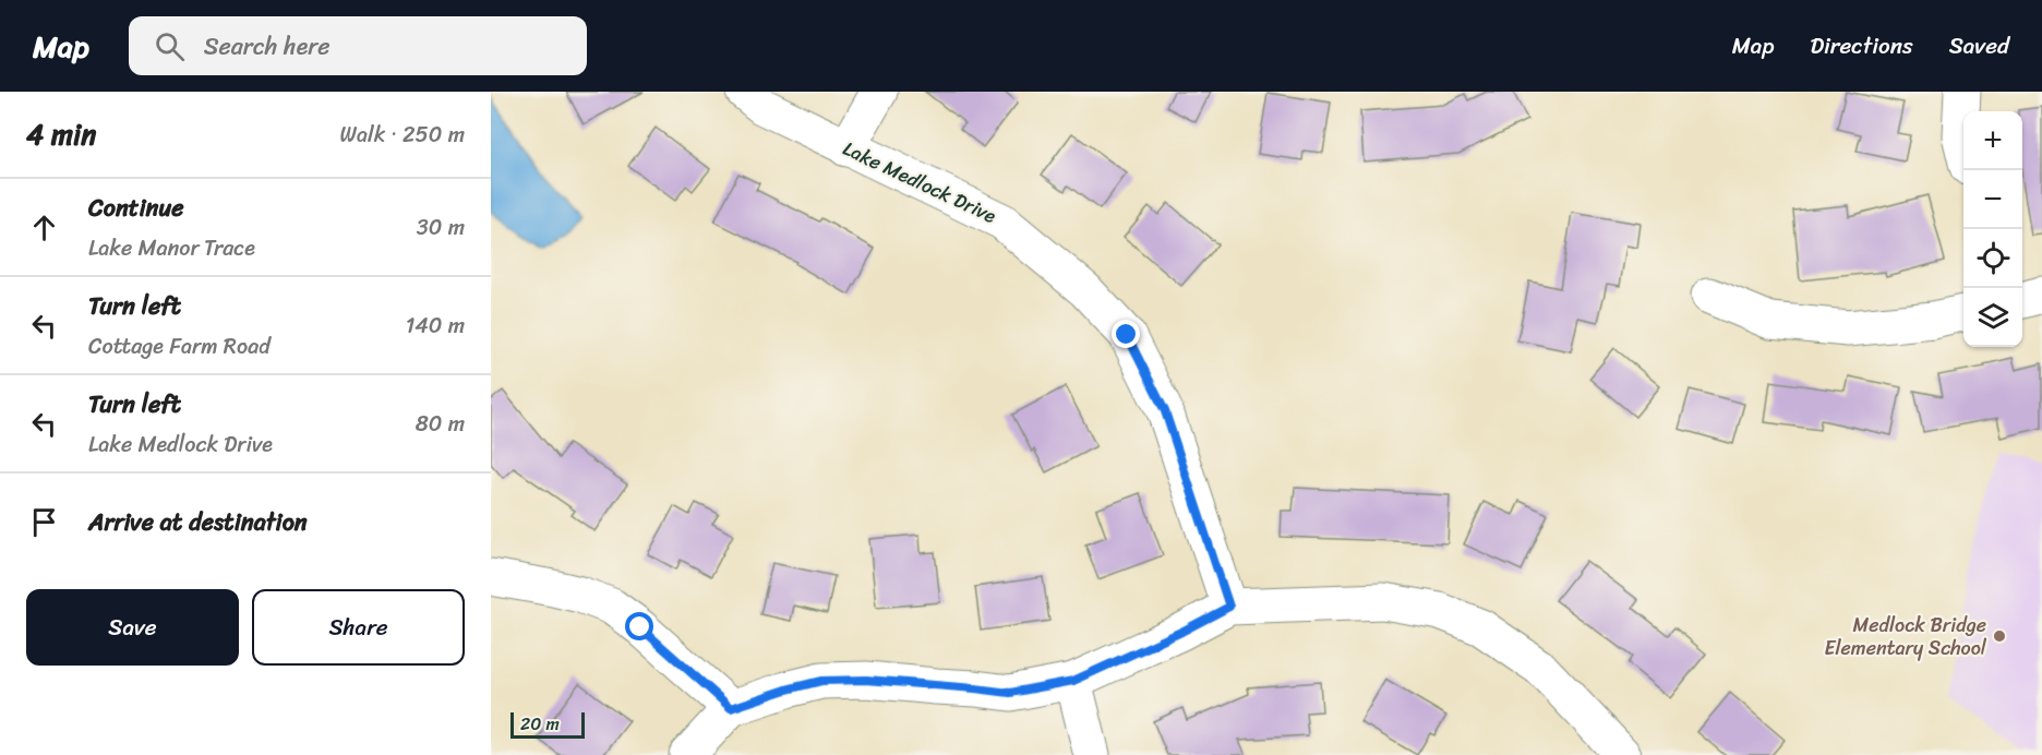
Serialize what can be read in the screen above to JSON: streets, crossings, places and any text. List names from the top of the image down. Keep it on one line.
{"streets":{"street":["Lake Medlock Drive"]},"places":["Medlock Bridge Elementary School"],"scale_bar":"20 m","page":{"header":"Map","search":"Search here","nav":["Map","Directions","Saved"],"heading":["4 min","Walk · 250 m"],"map_buttons":["+","−"],"list":[["Continue","Lake Manor Trace","30 m"],["Turn left","Cottage Farm Road","140 m"],["Turn left","Lake Medlock Drive","80 m"],"Arrive at destination"],"buttons":["Save","Share"],"scale":"20 m"}}
